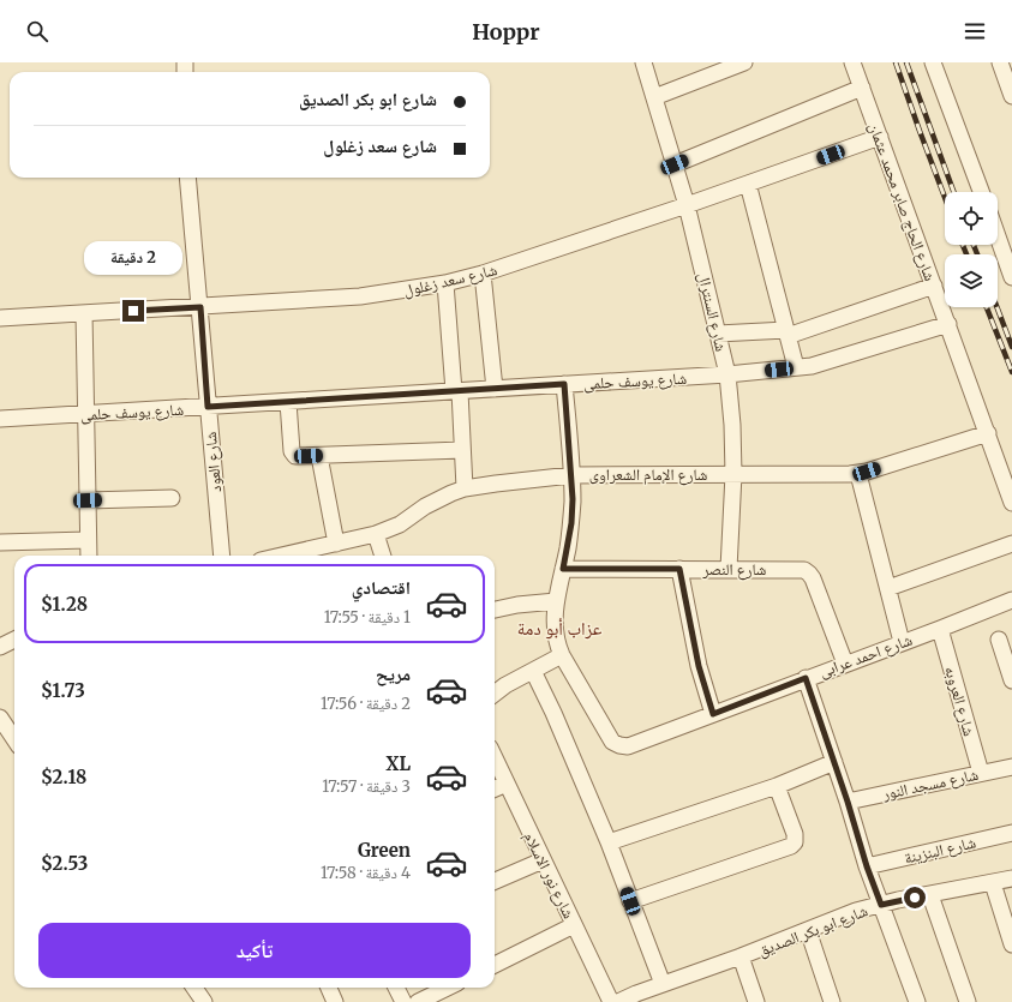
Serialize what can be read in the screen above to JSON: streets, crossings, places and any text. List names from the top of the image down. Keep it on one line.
{"streets":{"street":["شارع الحاج صابر محمد عثمان","شارع سعد زغلول","شارع السنترال","شارع يوسف حلمى","شارع العود","شارع الإمام الشعراوى","شارع النصر","شارع احمد عرابى","شارع العروبه","شارع مسجد النور","شارع البنزينة","شارع نور الاسلام","شارع ابو بكر الصديق"]},"crossings":[["شارع الحاج صابر محمد عثمان","شارع سعد زغلول"],["شارع الحاج صابر محمد عثمان","شارع يوسف حلمى"],["شارع الحاج صابر محمد عثمان","شارع الإمام الشعراوى"],["شارع سعد زغلول","شارع السنترال"],["شارع سعد زغلول","شارع العود"],["شارع السنترال","شارع يوسف حلمى"],["شارع السنترال","شارع الإمام الشعراوى"],["شارع السنترال","شارع النصر"],["شارع يوسف حلمى","شارع العود"],["شارع يوسف حلمى","شارع احمد عرابى"],["شارع الإمام الشعراوى","شارع احمد عرابى"],["شارع النصر","شارع احمد عرابى"],["شارع احمد عرابى","شارع العروبه"],["شارع العروبه","شارع مسجد النور"]],"districts":["عزاب أبو دمة"],"page":{"header":"Hoppr","banner":["شارع ابو بكر الصديق","شارع سعد زغلول"],"bubble":"2 دقيقة","list":[{"name":"اقتصادي","note":"1 دقيقة · 17:55","value":"$1.28"},{"name":"مريح","note":"2 دقيقة · 17:56","value":"$1.73"},{"name":"XL","note":"3 دقيقة · 17:57","value":"$2.18"},{"name":"Green","note":"4 دقيقة · 17:58","value":"$2.53"}],"buttons":"تأكيد"}}
